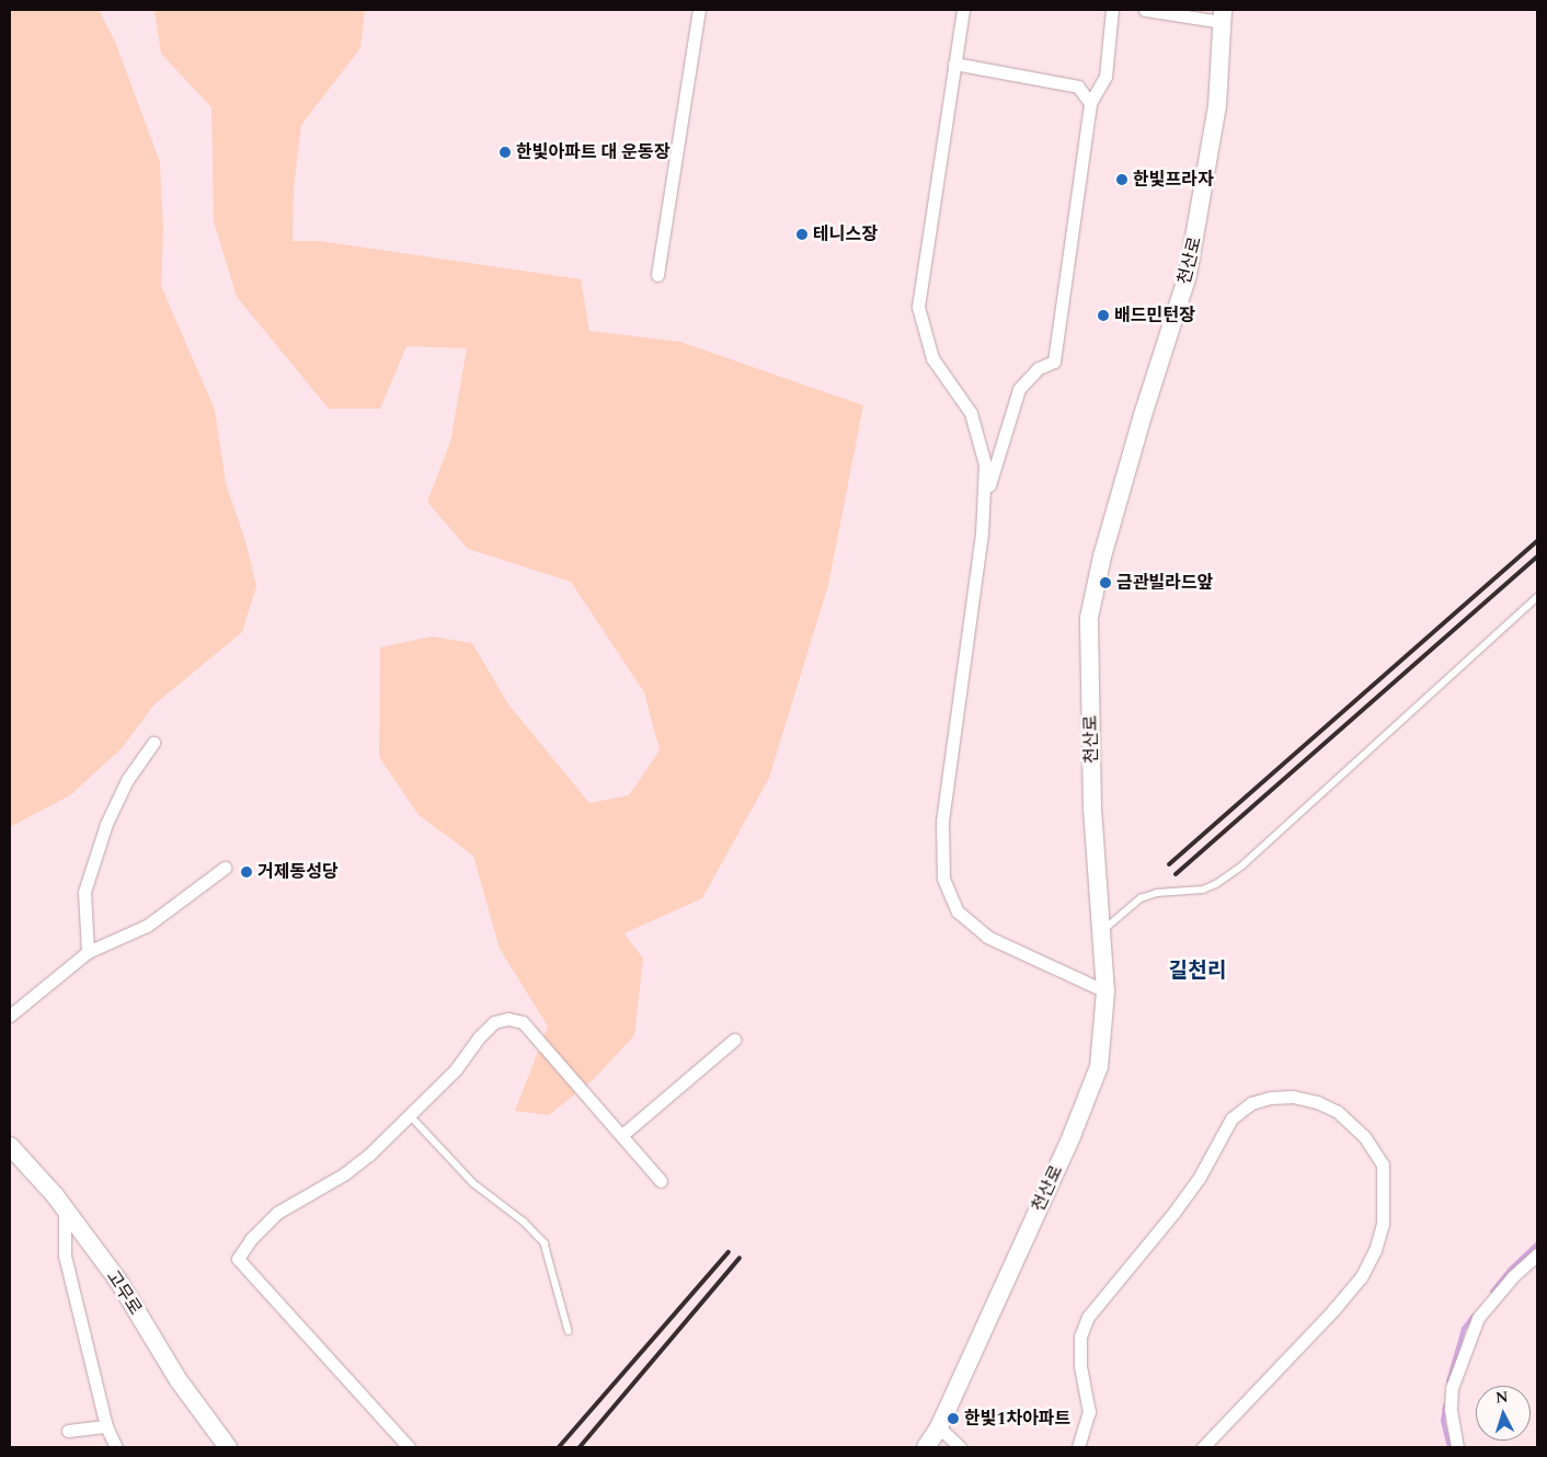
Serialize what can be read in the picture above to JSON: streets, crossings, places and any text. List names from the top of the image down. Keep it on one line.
{"streets":{"street":["천산로","고무로"]},"districts":["길천리"],"places":["한빛아파트 대 운동장","한빛프라자","테니스장","배드민턴장","금관빌라드앞","거제동성당","한빛1차아파트"],"north":"top"}
